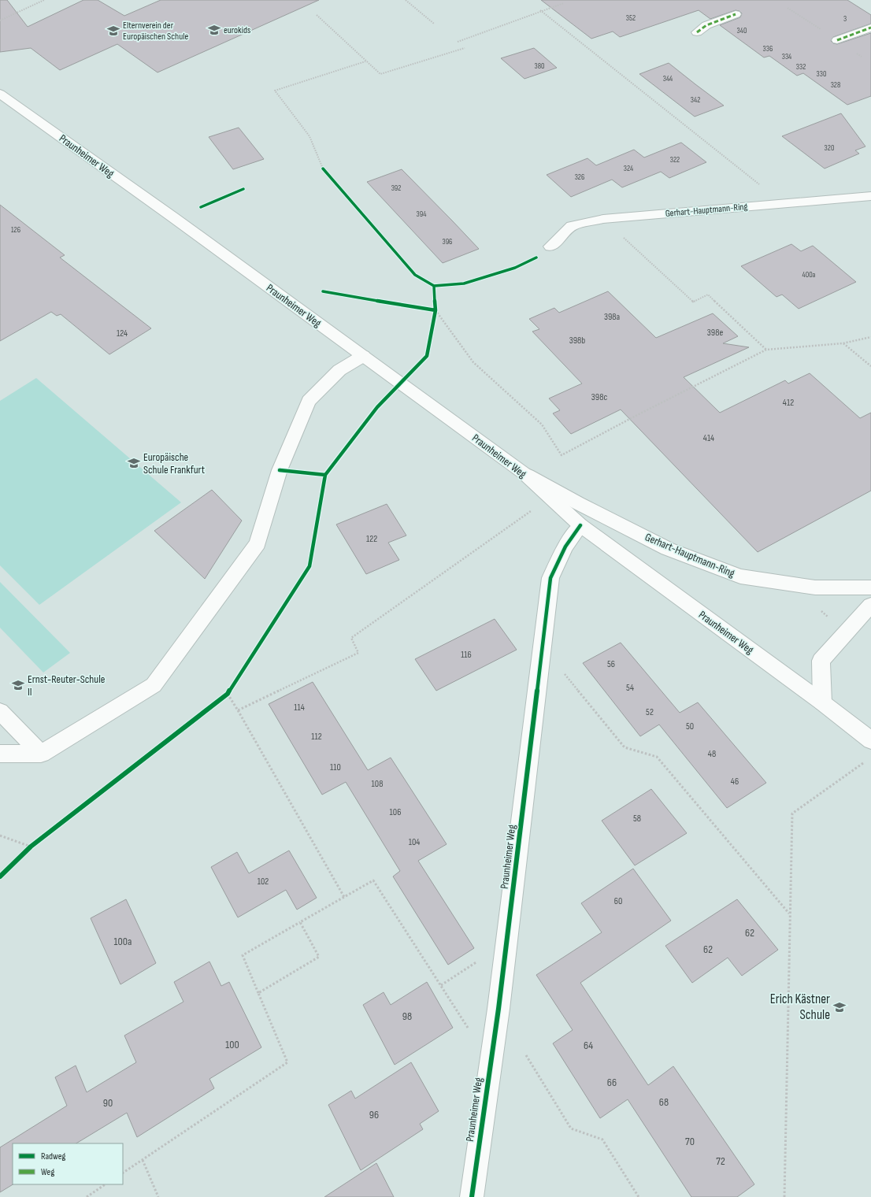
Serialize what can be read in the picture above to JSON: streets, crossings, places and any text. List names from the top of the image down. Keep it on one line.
{"streets":{"street":["Praunheimer Weg","Gerhart-Hauptmann-Ring"]},"crossings":[["Praunheimer Weg","Gerhart-Hauptmann-Ring"]],"places":{"school or university":["eurokids","Elternverein der Europäischen Schule","Europäische Schule Frankfurt","Ernst-Reuter-Schule II","Erich Kästner Schule"]},"house_numbers":["352","3","340","336","334","380","332","330","344","328","342","320","322","324","326","392","394","126","396","400a","398a","398e","124","398b","398c","412","414","122","116","56","54","114","52","50","112","48","110","46","108","106","58","104","102","60","62","100a","62","98","100","64","66","68","90","96","70","72"],"legend":["Radweg","Weg"]}
